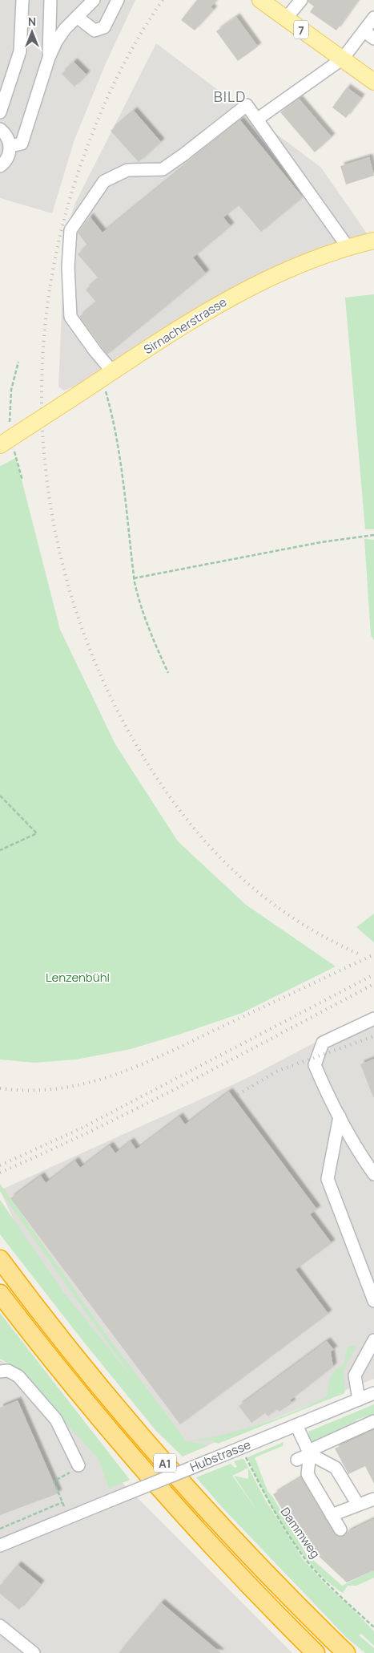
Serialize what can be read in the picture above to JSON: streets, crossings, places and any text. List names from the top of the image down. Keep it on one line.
{"streets":{"highway":["A1"],"main road":["7","Sirnacherstrasse"],"street":["Hubstrasse"],"path":["Dammweg"]},"districts":["BILD"],"parks":["Lenzenbühl"],"north":"top"}
